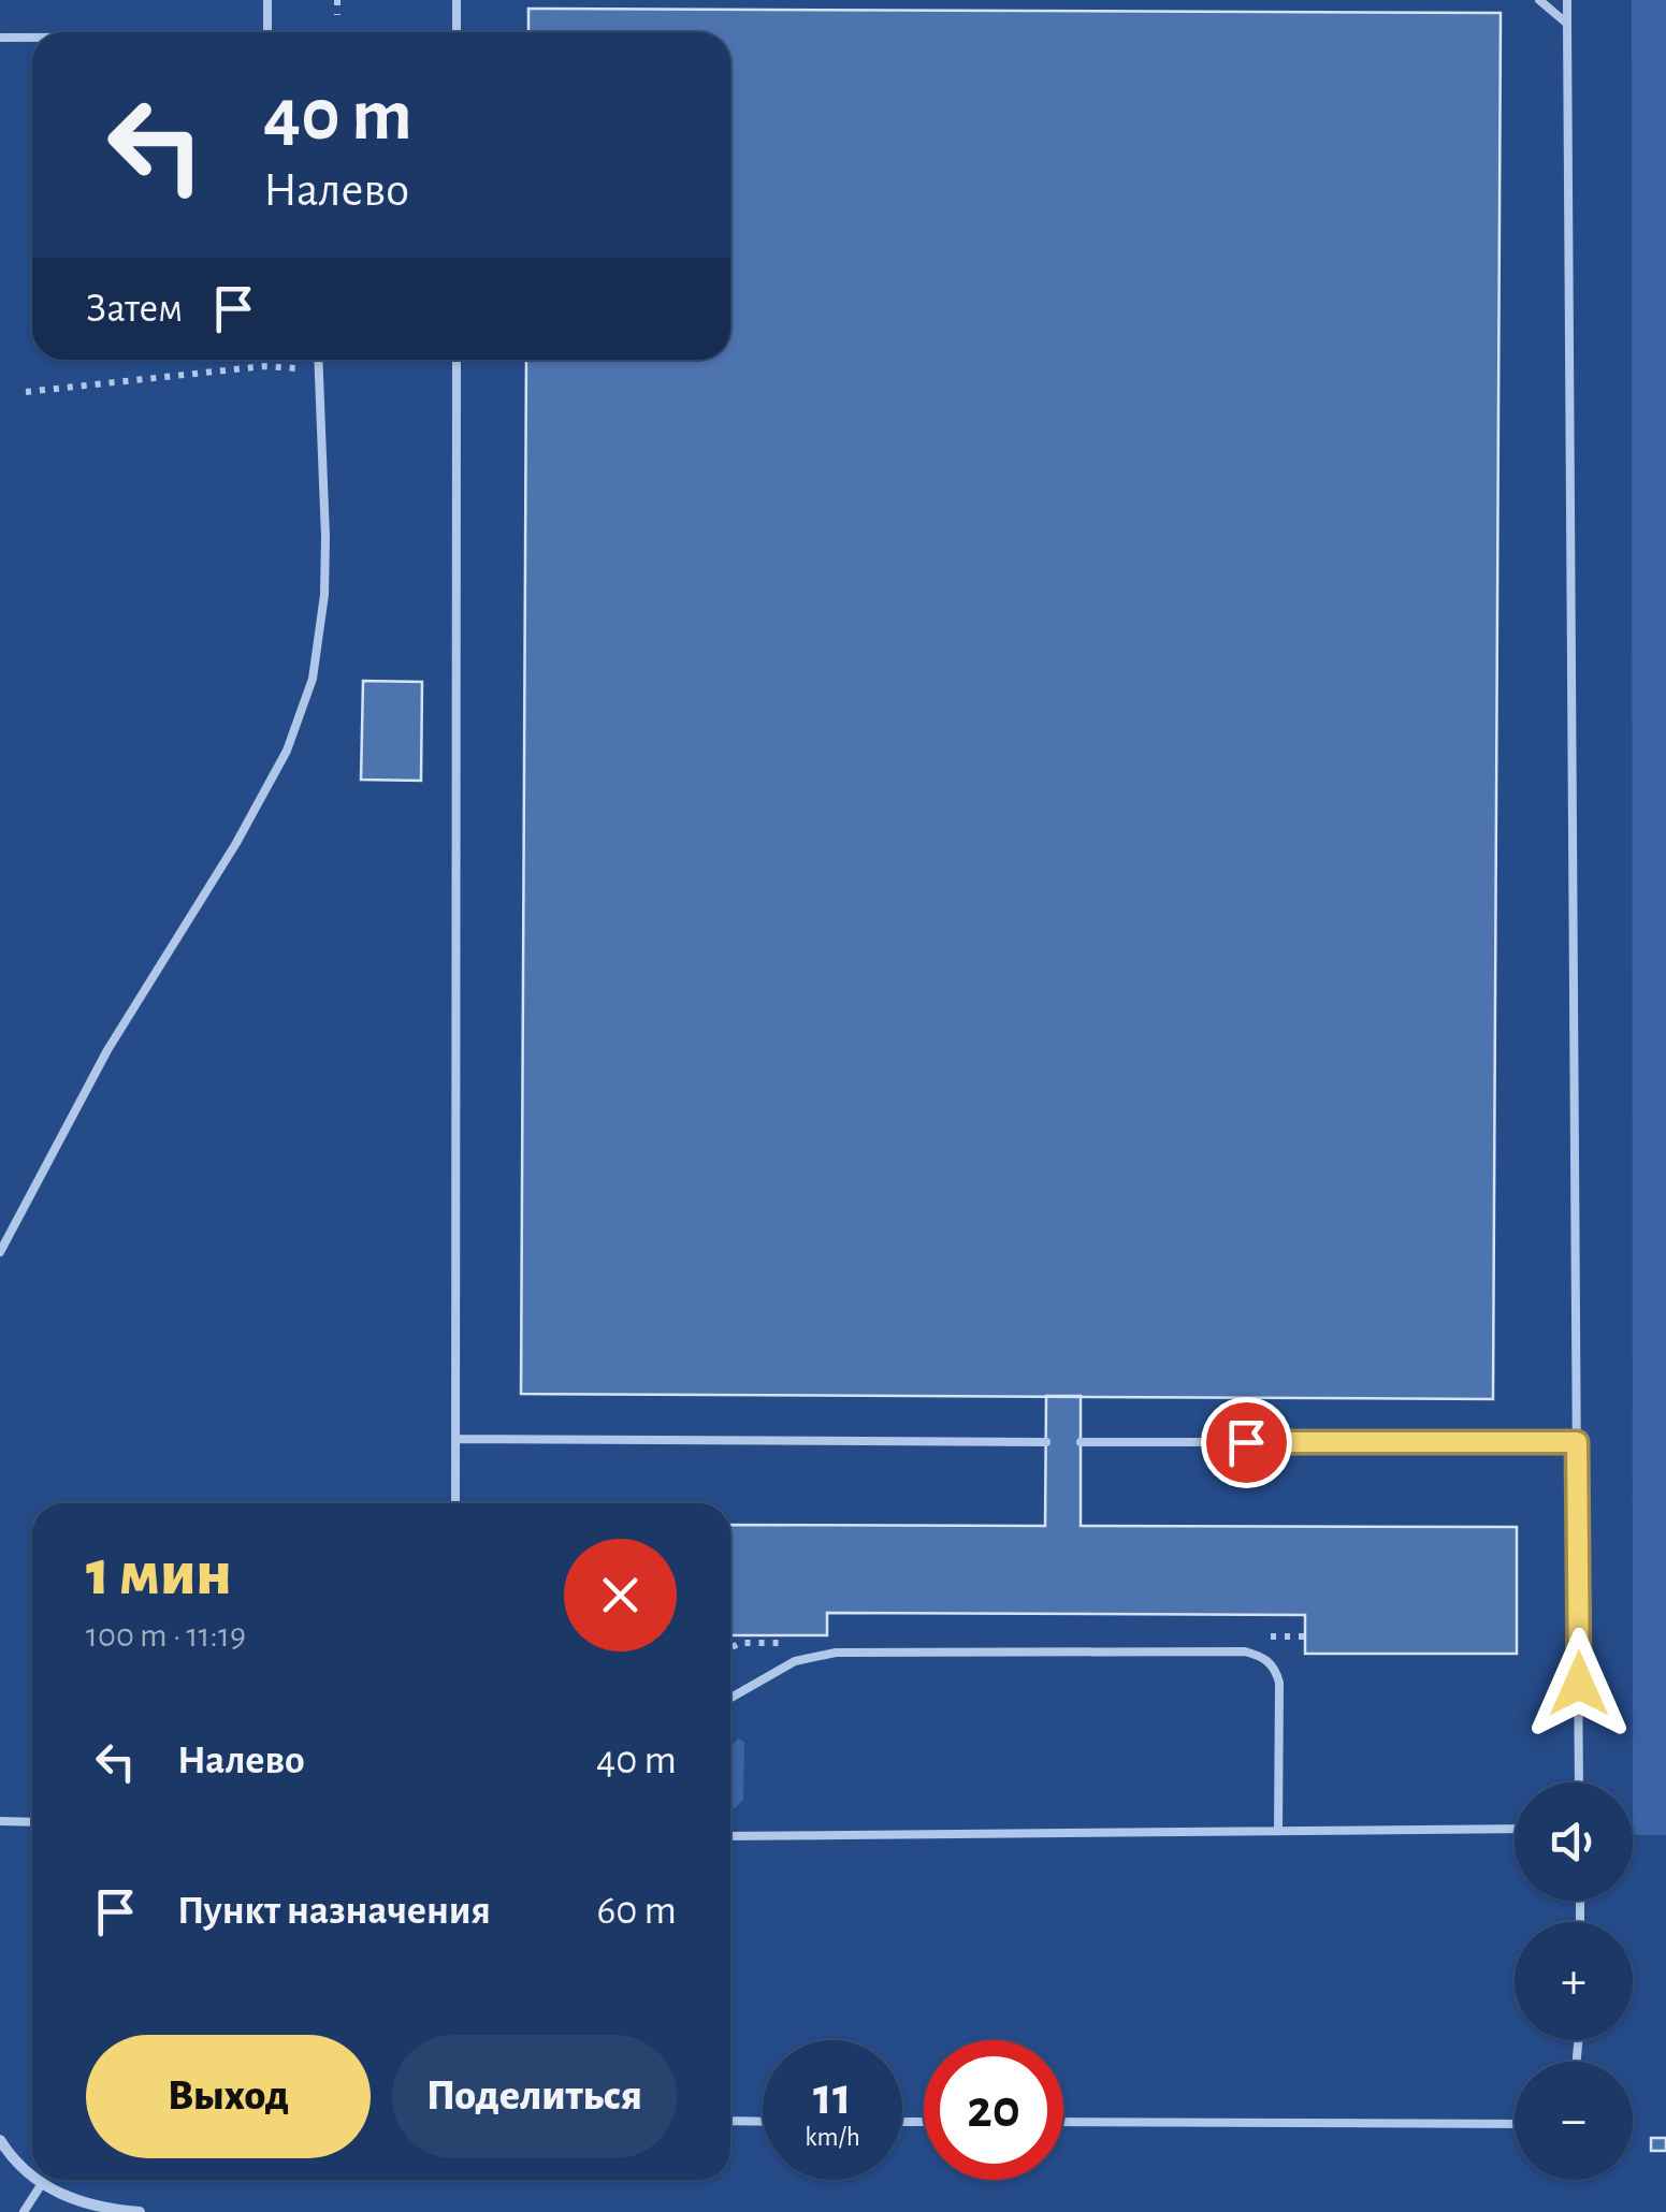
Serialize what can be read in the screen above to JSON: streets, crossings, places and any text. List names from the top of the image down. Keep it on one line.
{"page":{"turn":["40 m","Налево"],"then":"Затем","heading":["1 мин","100 m · 11:19"],"list":[{"name":"Налево","value":"40 m"},{"name":"Пункт назначения","value":"60 m"}],"map_buttons":["+","−"],"buttons":["Выход","Поделиться"],"speed":"11 km/h","limit":"20"}}
